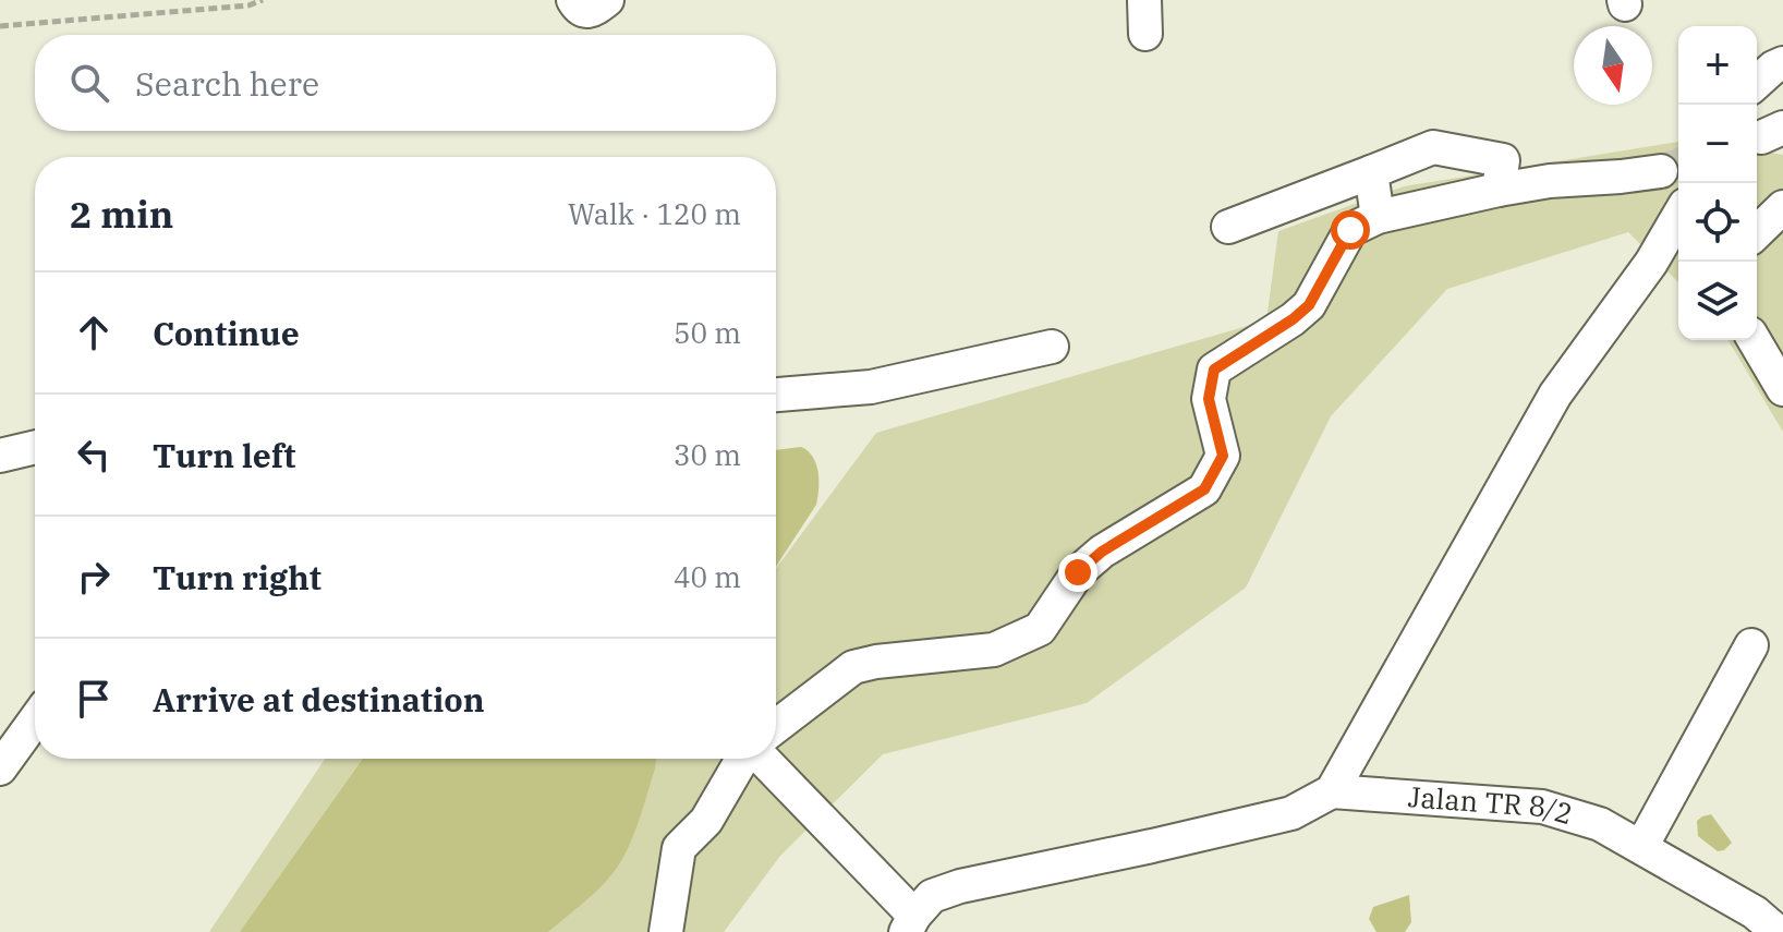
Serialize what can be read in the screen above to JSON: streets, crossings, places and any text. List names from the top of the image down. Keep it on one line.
{"streets":{"street":["Jalan TR 8/2"]},"north":"bottom","page":{"map_buttons":["+","−"],"search":"Search here","heading":["2 min","Walk · 120 m"],"list":[["Continue","50 m"],["Turn left","30 m"],["Turn right","40 m"],"Arrive at destination"]}}
